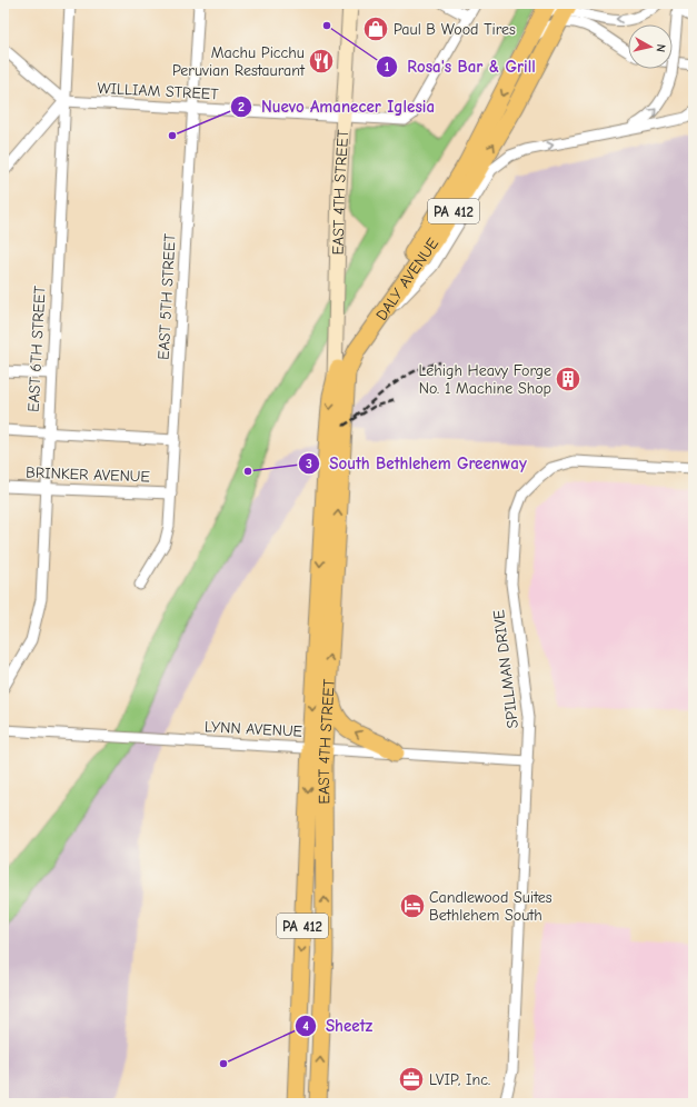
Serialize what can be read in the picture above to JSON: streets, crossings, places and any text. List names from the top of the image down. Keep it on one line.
{"streets":{"highway":["EAST 4TH STREET","PA 412","DALY AVENUE"],"street":["WILLIAM STREET","EAST 5TH STREET","EAST 6TH STREET","BRINKER AVENUE","SPILLMAN DRIVE","LYNN AVENUE"]},"crossings":[["WILLIAM STREET","EAST 4TH STREET"],["WILLIAM STREET","EAST 5TH STREET"],["WILLIAM STREET","EAST 6TH STREET"],["EAST 4TH STREET","DALY AVENUE"],["EAST 4TH STREET","LYNN AVENUE"],["EAST 5TH STREET","BRINKER AVENUE"],["EAST 6TH STREET","BRINKER AVENUE"],["SPILLMAN DRIVE","LYNN AVENUE"]],"places":{"other":["Rosa's Bar & Grill","Nuevo Amanecer Iglesia","South Bethlehem Greenway","Sheetz"],"shop":["Paul B Wood Tires"],"restaurant":["Machu Picchu Peruvian Restaurant"],"building":["Lehigh Heavy Forge No. 1 Machine Shop"],"hotel":["Candlewood Suites Bethlehem South"],"office":["LVIP, Inc."]},"north":"right"}
